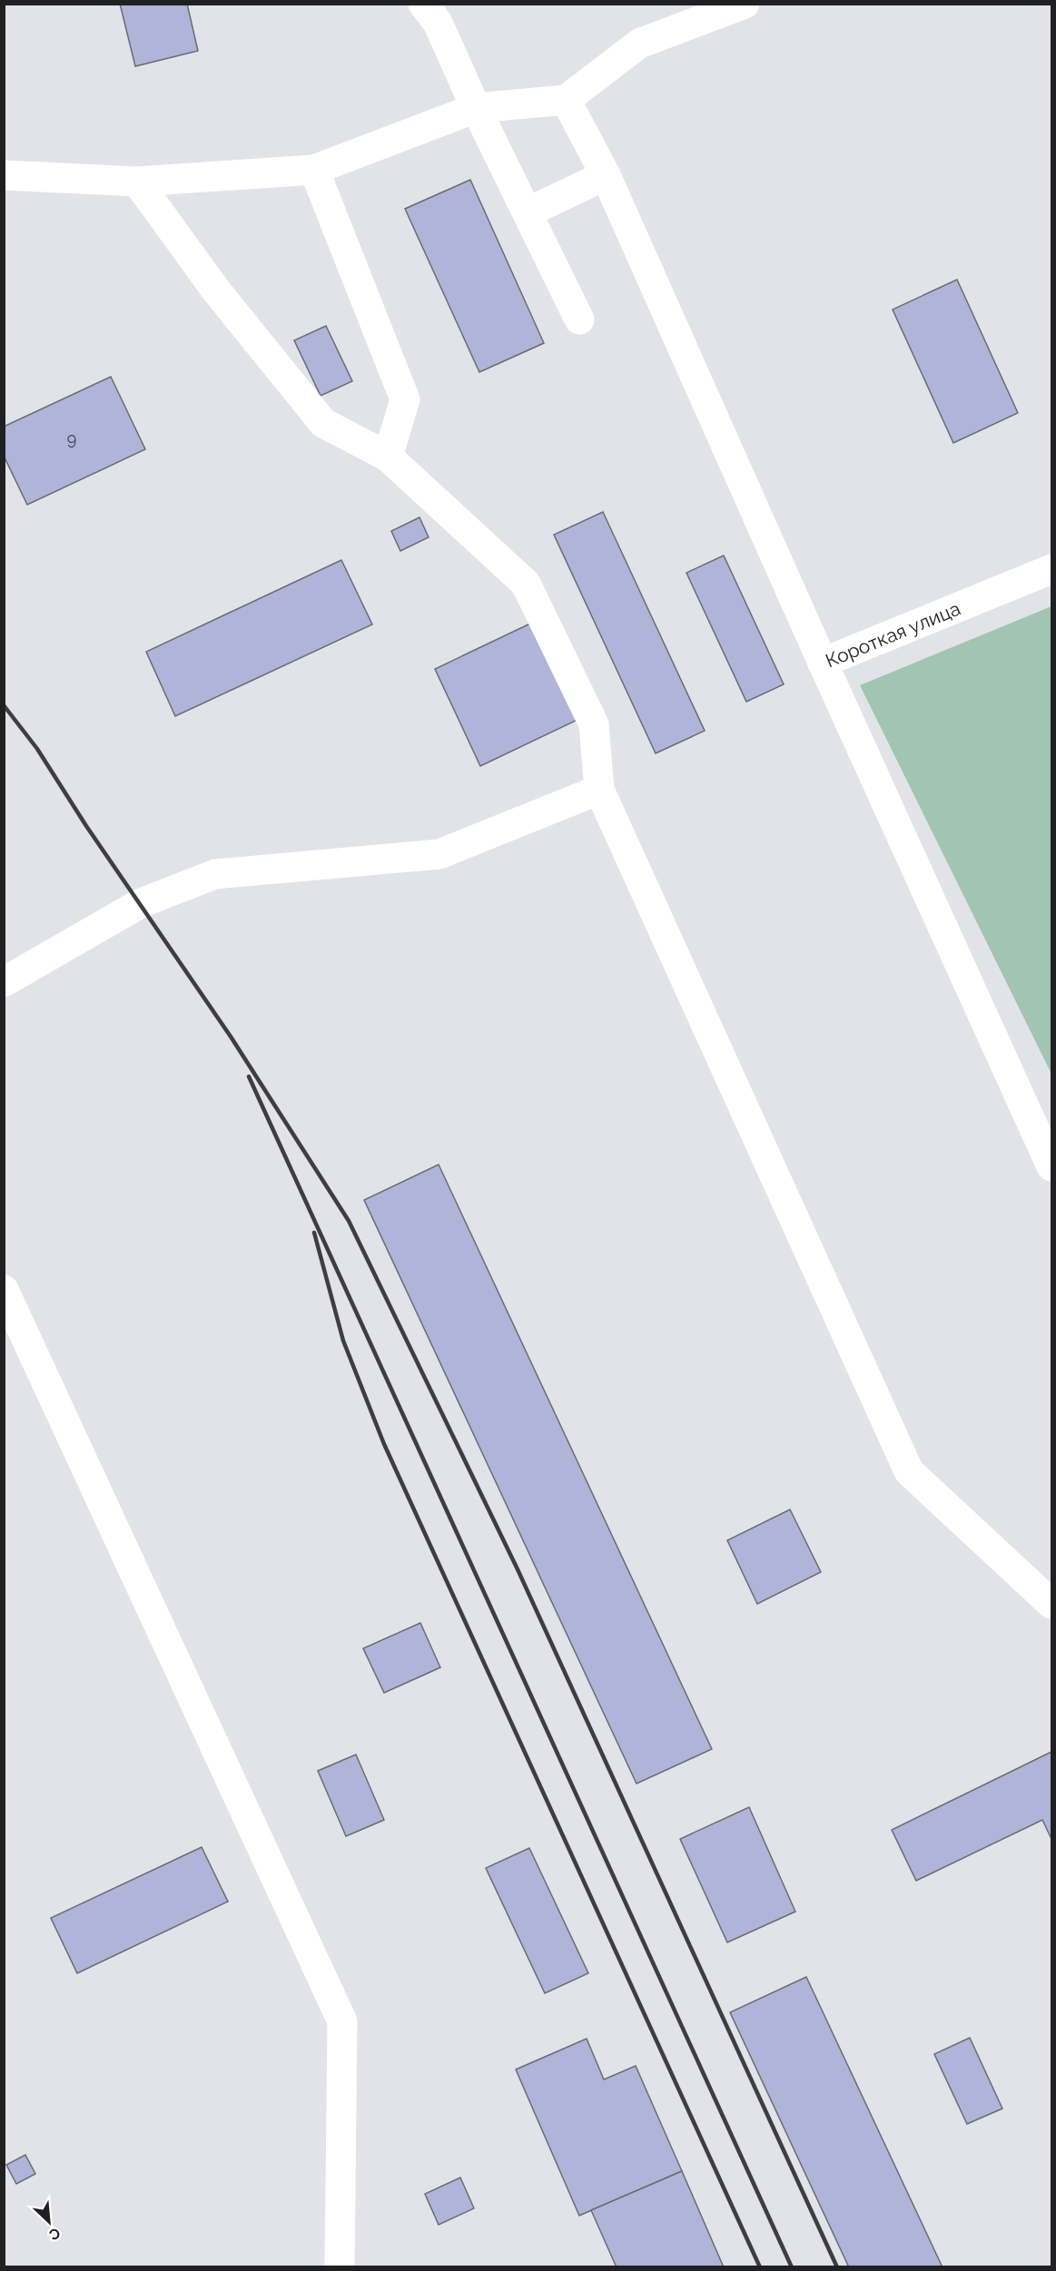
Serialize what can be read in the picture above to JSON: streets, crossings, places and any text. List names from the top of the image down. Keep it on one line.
{"streets":{"street":["Короткая улица"]},"house_numbers":["9"],"north":"bottom right"}
